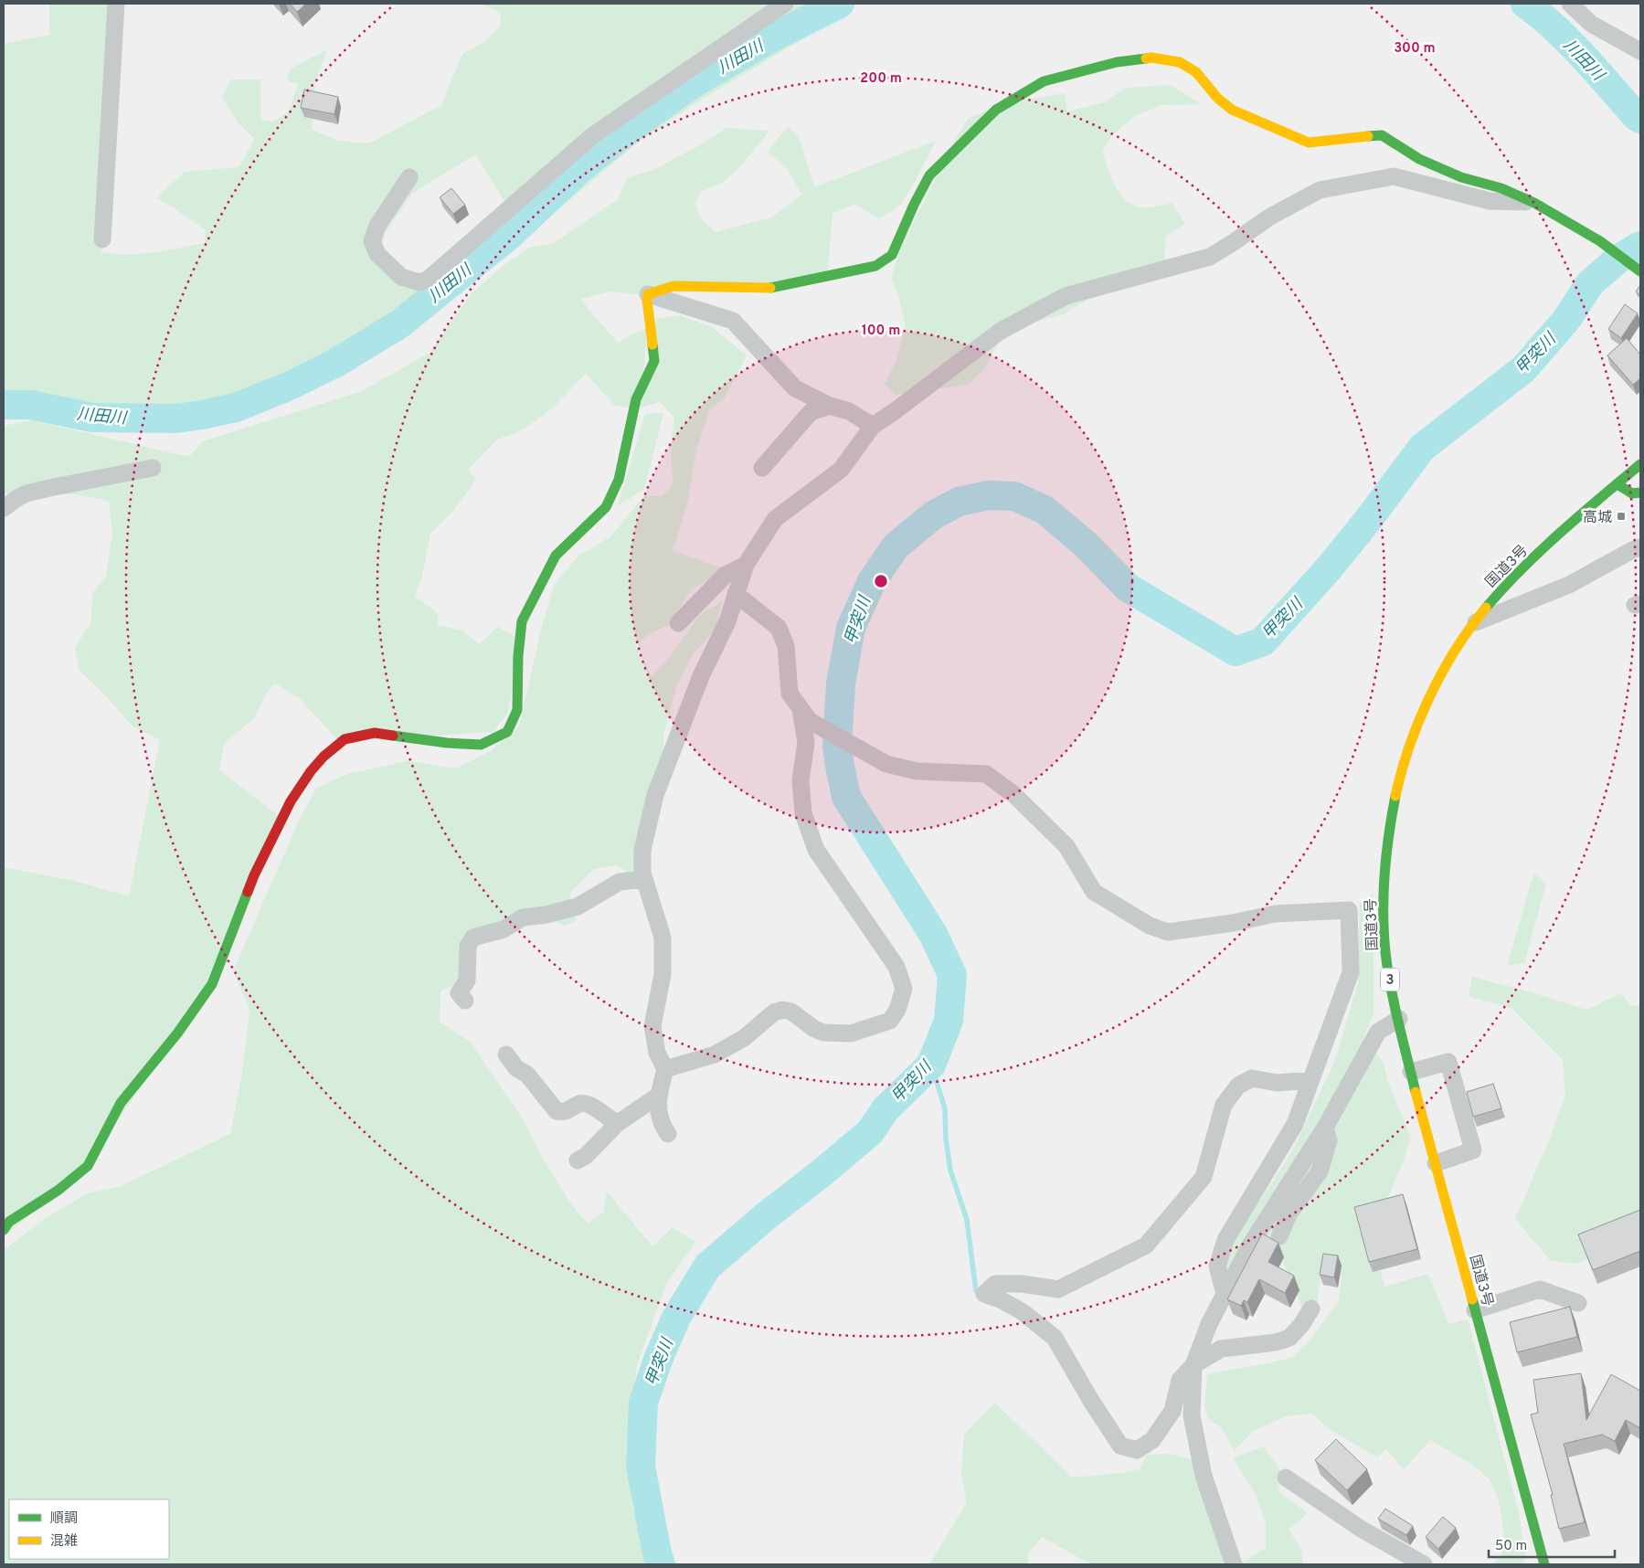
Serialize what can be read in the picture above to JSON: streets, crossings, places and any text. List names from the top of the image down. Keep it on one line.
{"streets":{"main road":["国道3号","3"]},"water":["川田川","甲突川"],"places":{"transit":["高城"]},"legend":["順調","混雑"],"scale_bar":"50 m","rings":["300 m","200 m","100 m"]}
